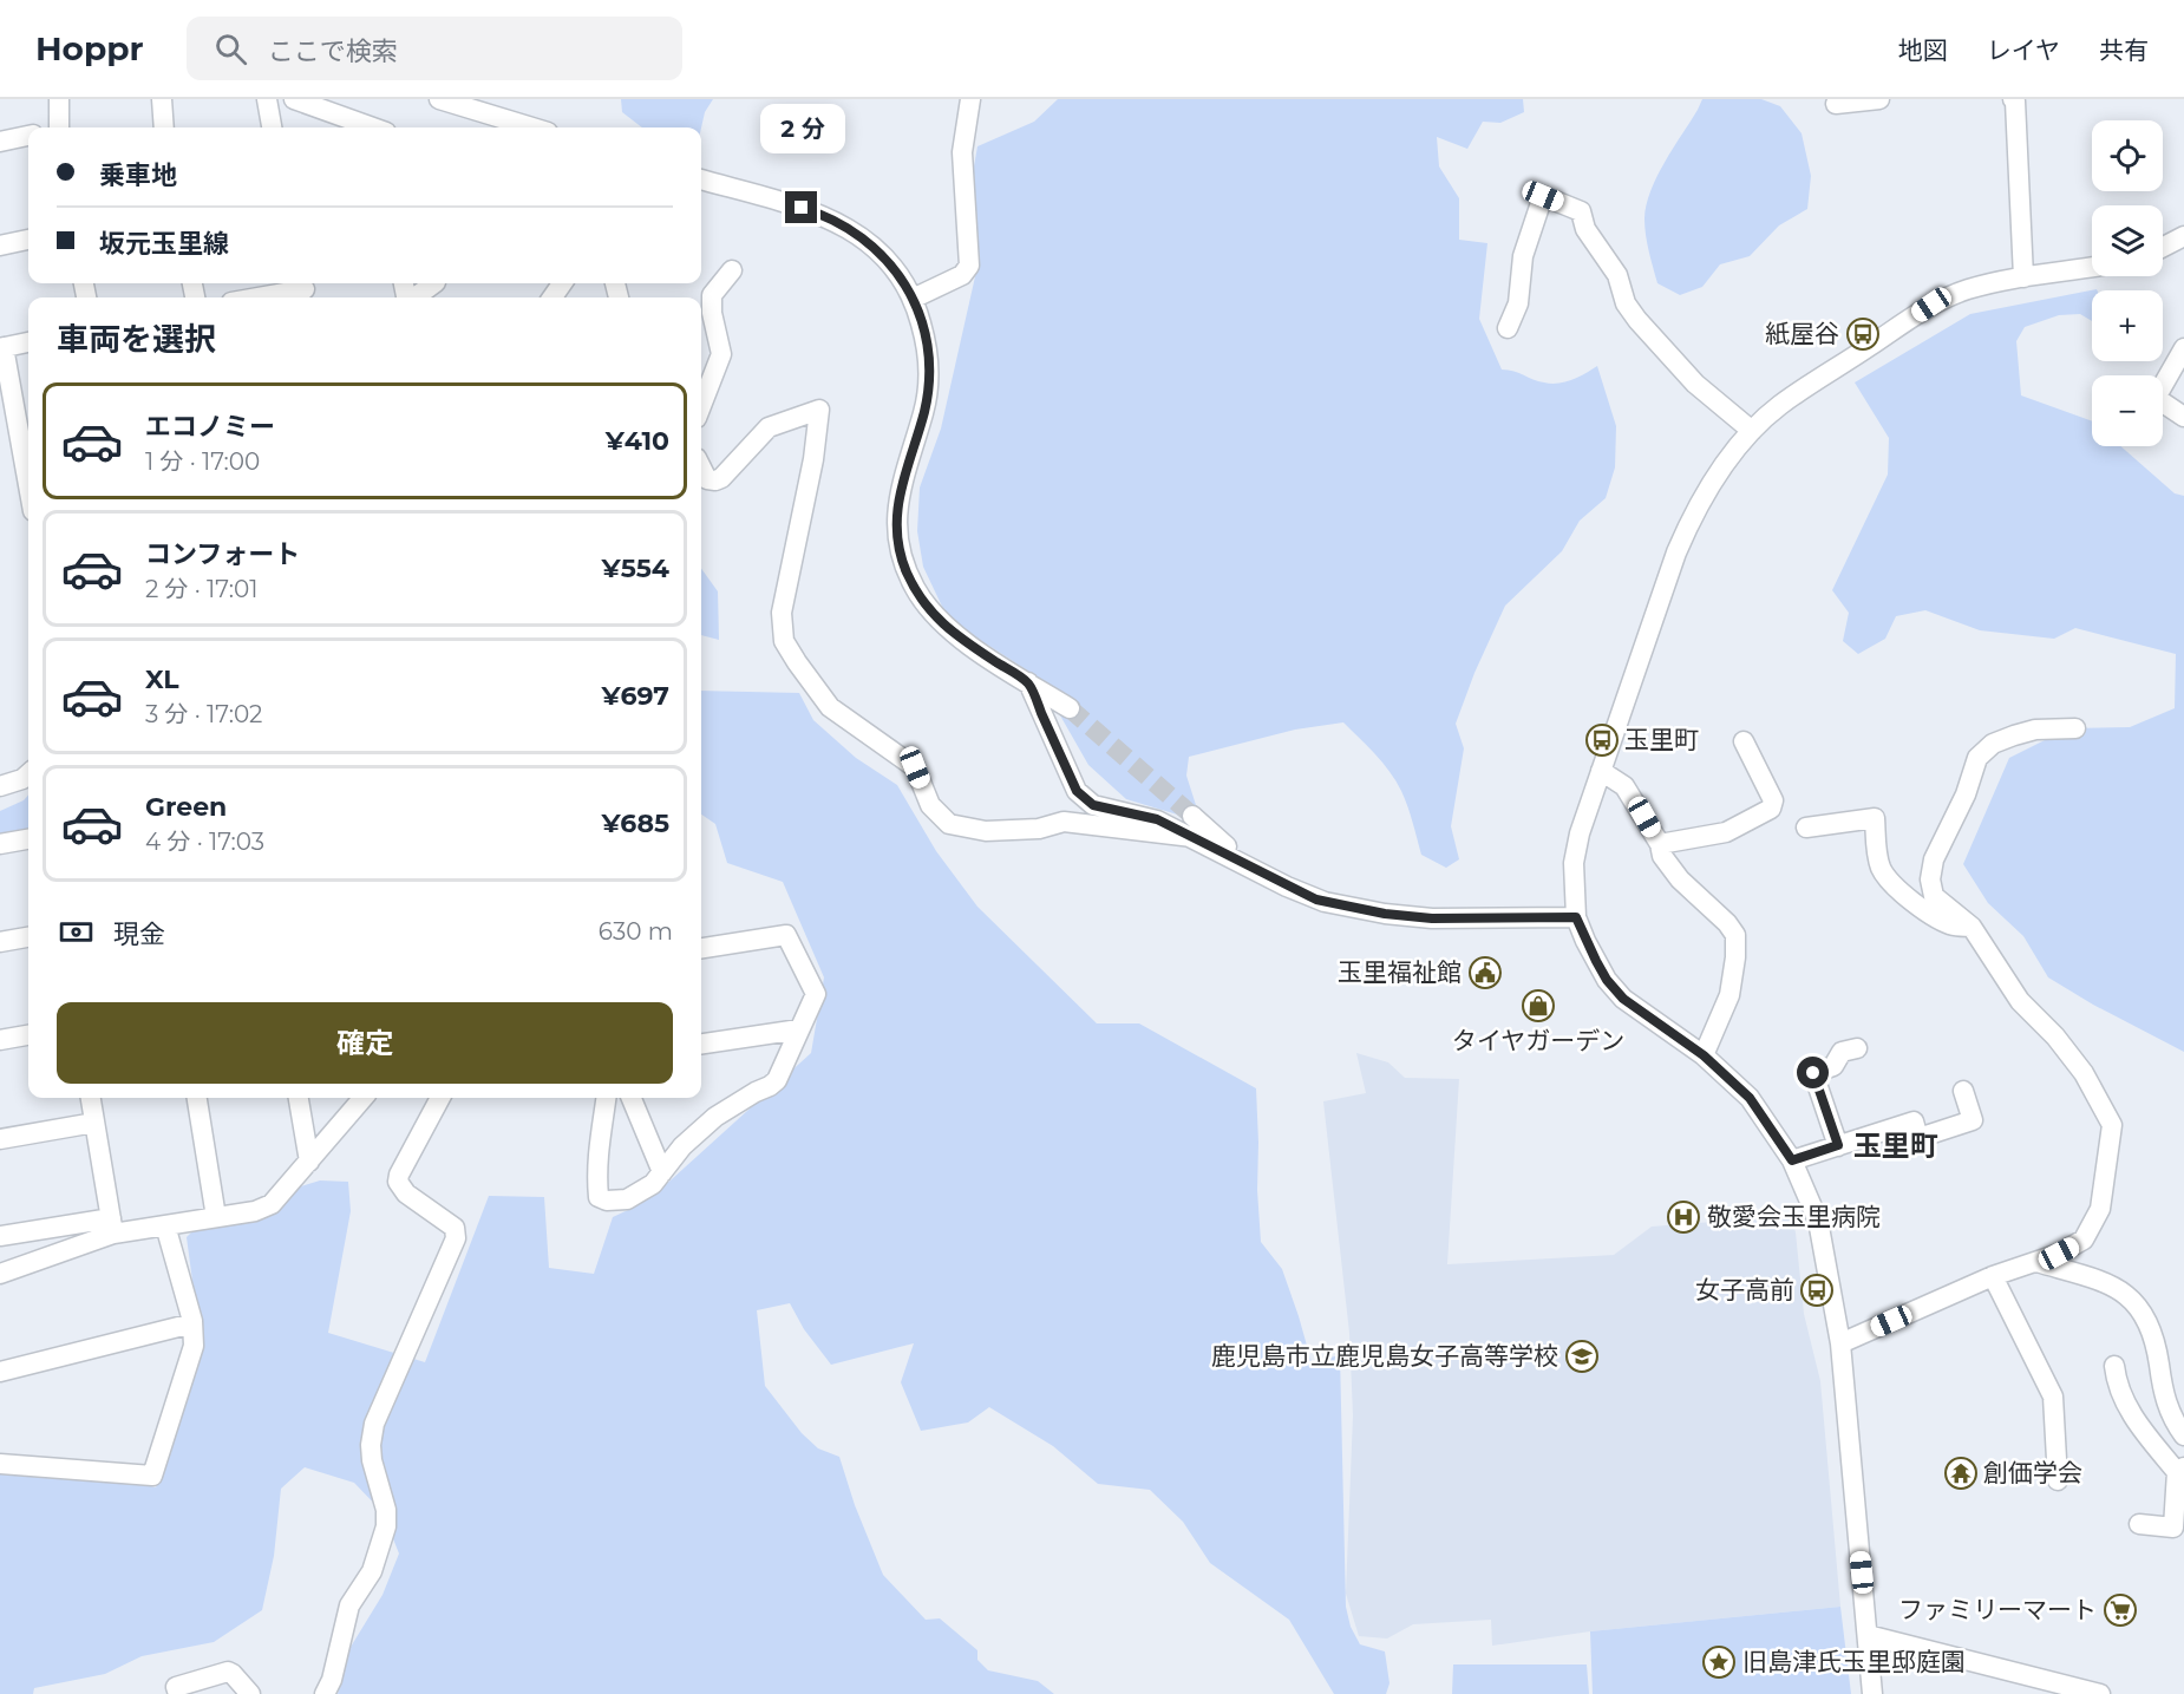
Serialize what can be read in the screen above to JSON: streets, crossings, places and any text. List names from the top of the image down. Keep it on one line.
{"districts":["玉里町"],"places":{"bus stop":["紙屋谷","玉里町","女子高前"],"public building":["玉里福祉館"],"shop":["タイヤガーデン"],"hospital":["敬愛会玉里病院"],"school or university":["鹿児島市立鹿児島女子高等学校"],"temple":["創価学会"],"supermarket":["ファミリーマート"],"place":["旧島津氏玉里邸庭園"]},"page":{"header":"Hoppr","search":"ここで検索","nav":["地図","レイヤ","共有"],"bubble":"2 分","map_buttons":["+","−"],"banner":["乗車地","坂元玉里線"],"heading":"車両を選択","list":[{"name":"エコノミー","note":"1 分 · 17:00","value":"¥410"},{"name":"コンフォート","note":"2 分 · 17:01","value":"¥554"},{"name":"XL","note":"3 分 · 17:02","value":"¥697"},{"name":"Green","note":"4 分 · 17:03","value":"¥685"}],"pay":["現金","630 m"],"buttons":"確定"}}
